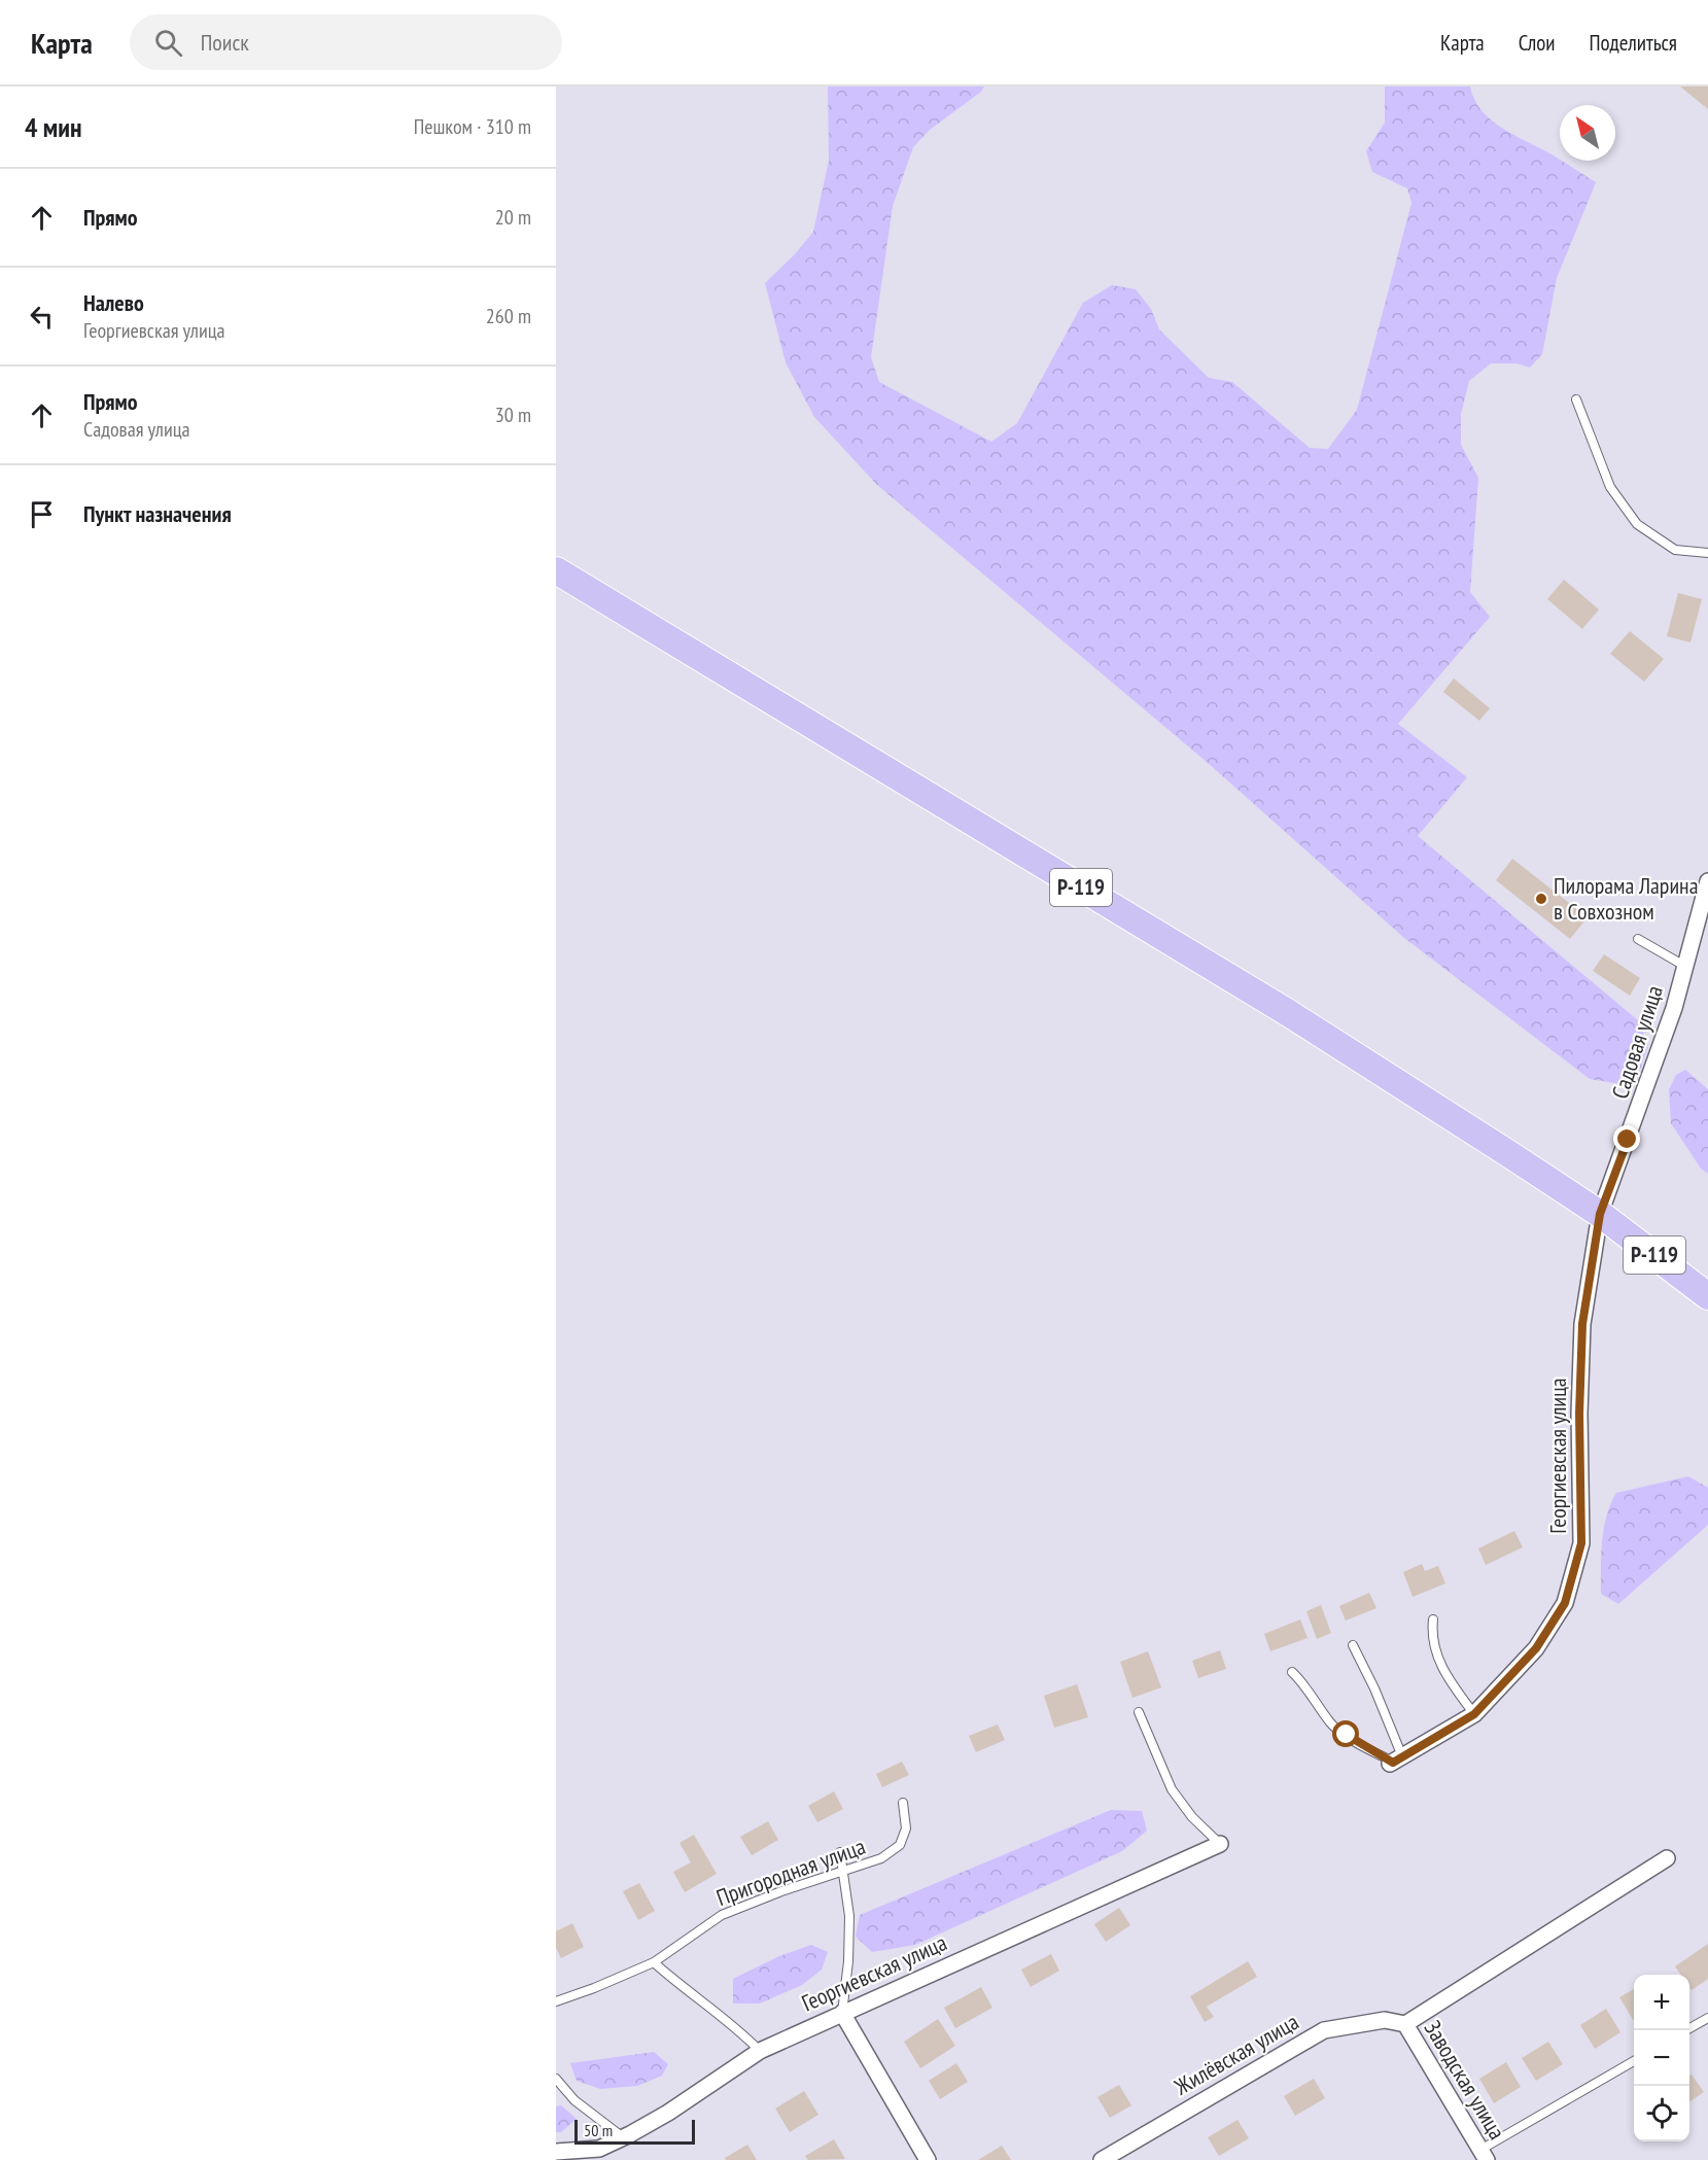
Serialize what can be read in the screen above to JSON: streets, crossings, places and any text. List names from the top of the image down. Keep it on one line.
{"streets":{"highway":["Р-119"],"street":["Садовая улица","Георгиевская улица","Жилёвская улица","Заводская улица"],"lane":["Пригородная улица"]},"crossings":[["Р-119","Садовая улица"],["Р-119","Георгиевская улица"],["Садовая улица","Георгиевская улица"],["Жилёвская улица","Заводская улица"]],"places":["Пилорама Ларина в Совхозном"],"scale_bar":"50 m","north":"top left","page":{"header":"Карта","search":"Поиск","nav":["Карта","Слои","Поделиться"],"heading":["4 мин","Пешком · 310 m"],"list":[["Прямо","20 m"],["Налево","Георгиевская улица","260 m"],["Прямо","Садовая улица","30 m"],"Пункт назначения"],"map_buttons":["+","−"],"scale":"50 m"}}
